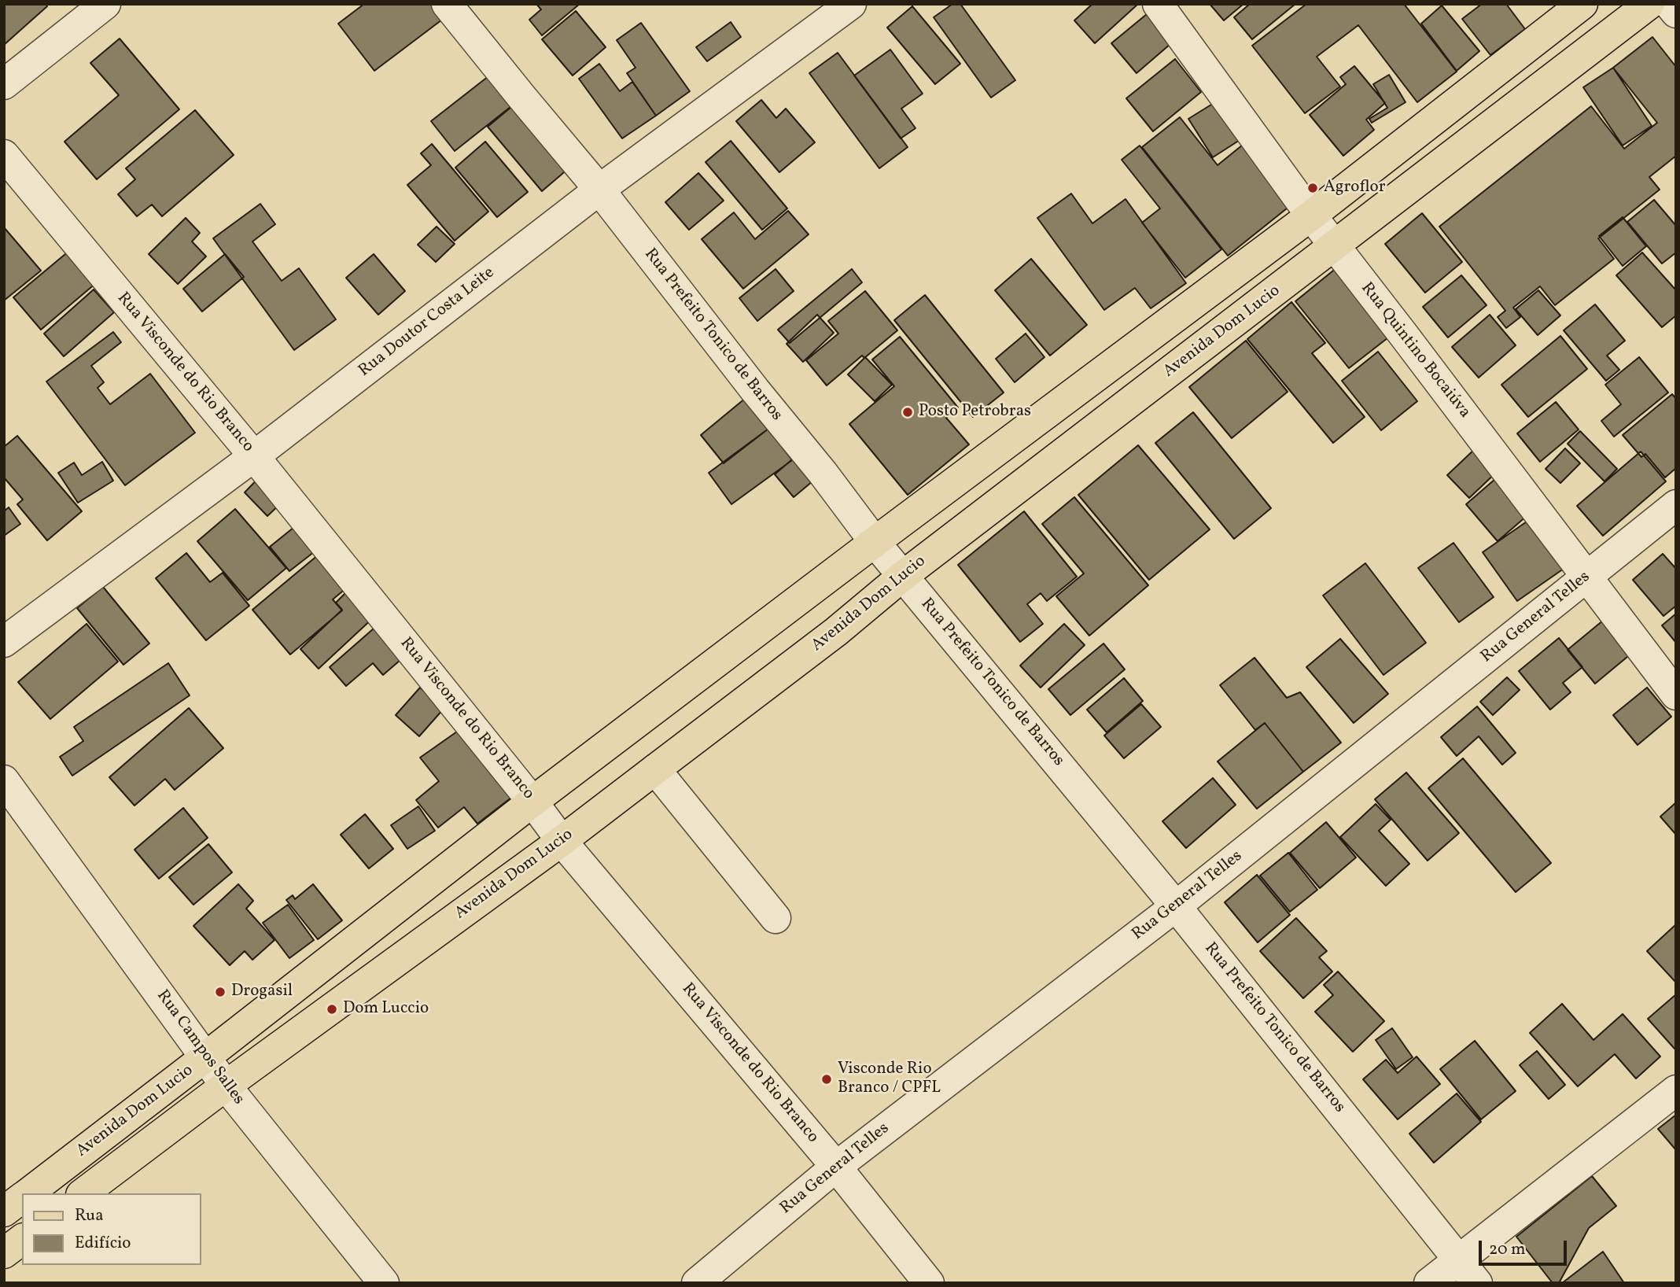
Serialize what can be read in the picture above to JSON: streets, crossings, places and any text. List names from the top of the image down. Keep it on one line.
{"streets":{"main road":["Avenida Dom Lucio"],"street":["Rua Doutor Costa Leite","Rua Prefeito Tonico de Barros","Rua Quintino Bocaiúva","Rua Visconde do Rio Branco","Rua General Telles","Rua Campos Salles"]},"crossings":[["Rua Doutor Costa Leite","Rua Prefeito Tonico de Barros"],["Rua Doutor Costa Leite","Rua Visconde do Rio Branco"],["Avenida Dom Lucio","Rua Prefeito Tonico de Barros"],["Avenida Dom Lucio","Rua Quintino Bocaiúva"],["Avenida Dom Lucio","Rua Visconde do Rio Branco"],["Avenida Dom Lucio","Rua Campos Salles"],["Rua Prefeito Tonico de Barros","Rua General Telles"],["Rua Quintino Bocaiúva","Rua General Telles"],["Rua Visconde do Rio Branco","Rua General Telles"]],"places":["Agroflor","Posto Petrobras","Drogasil","Dom Luccio","Visconde Rio Branco / CPFL"],"legend":["Rua","Edifício"],"scale_bar":"20 m"}
